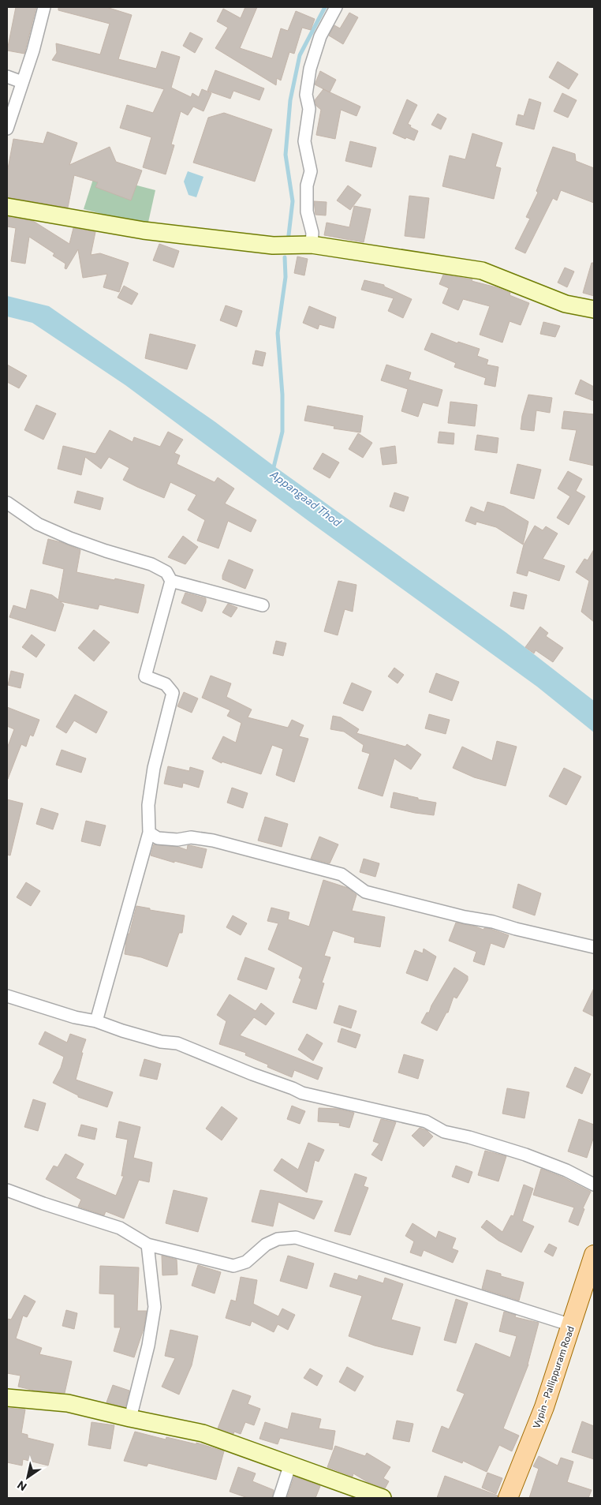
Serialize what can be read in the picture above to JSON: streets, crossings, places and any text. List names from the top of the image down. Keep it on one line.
{"streets":{"main road":["Vypin - Pallippuram Road"]},"water":["Appangaad Thod"],"north":"bottom left"}
